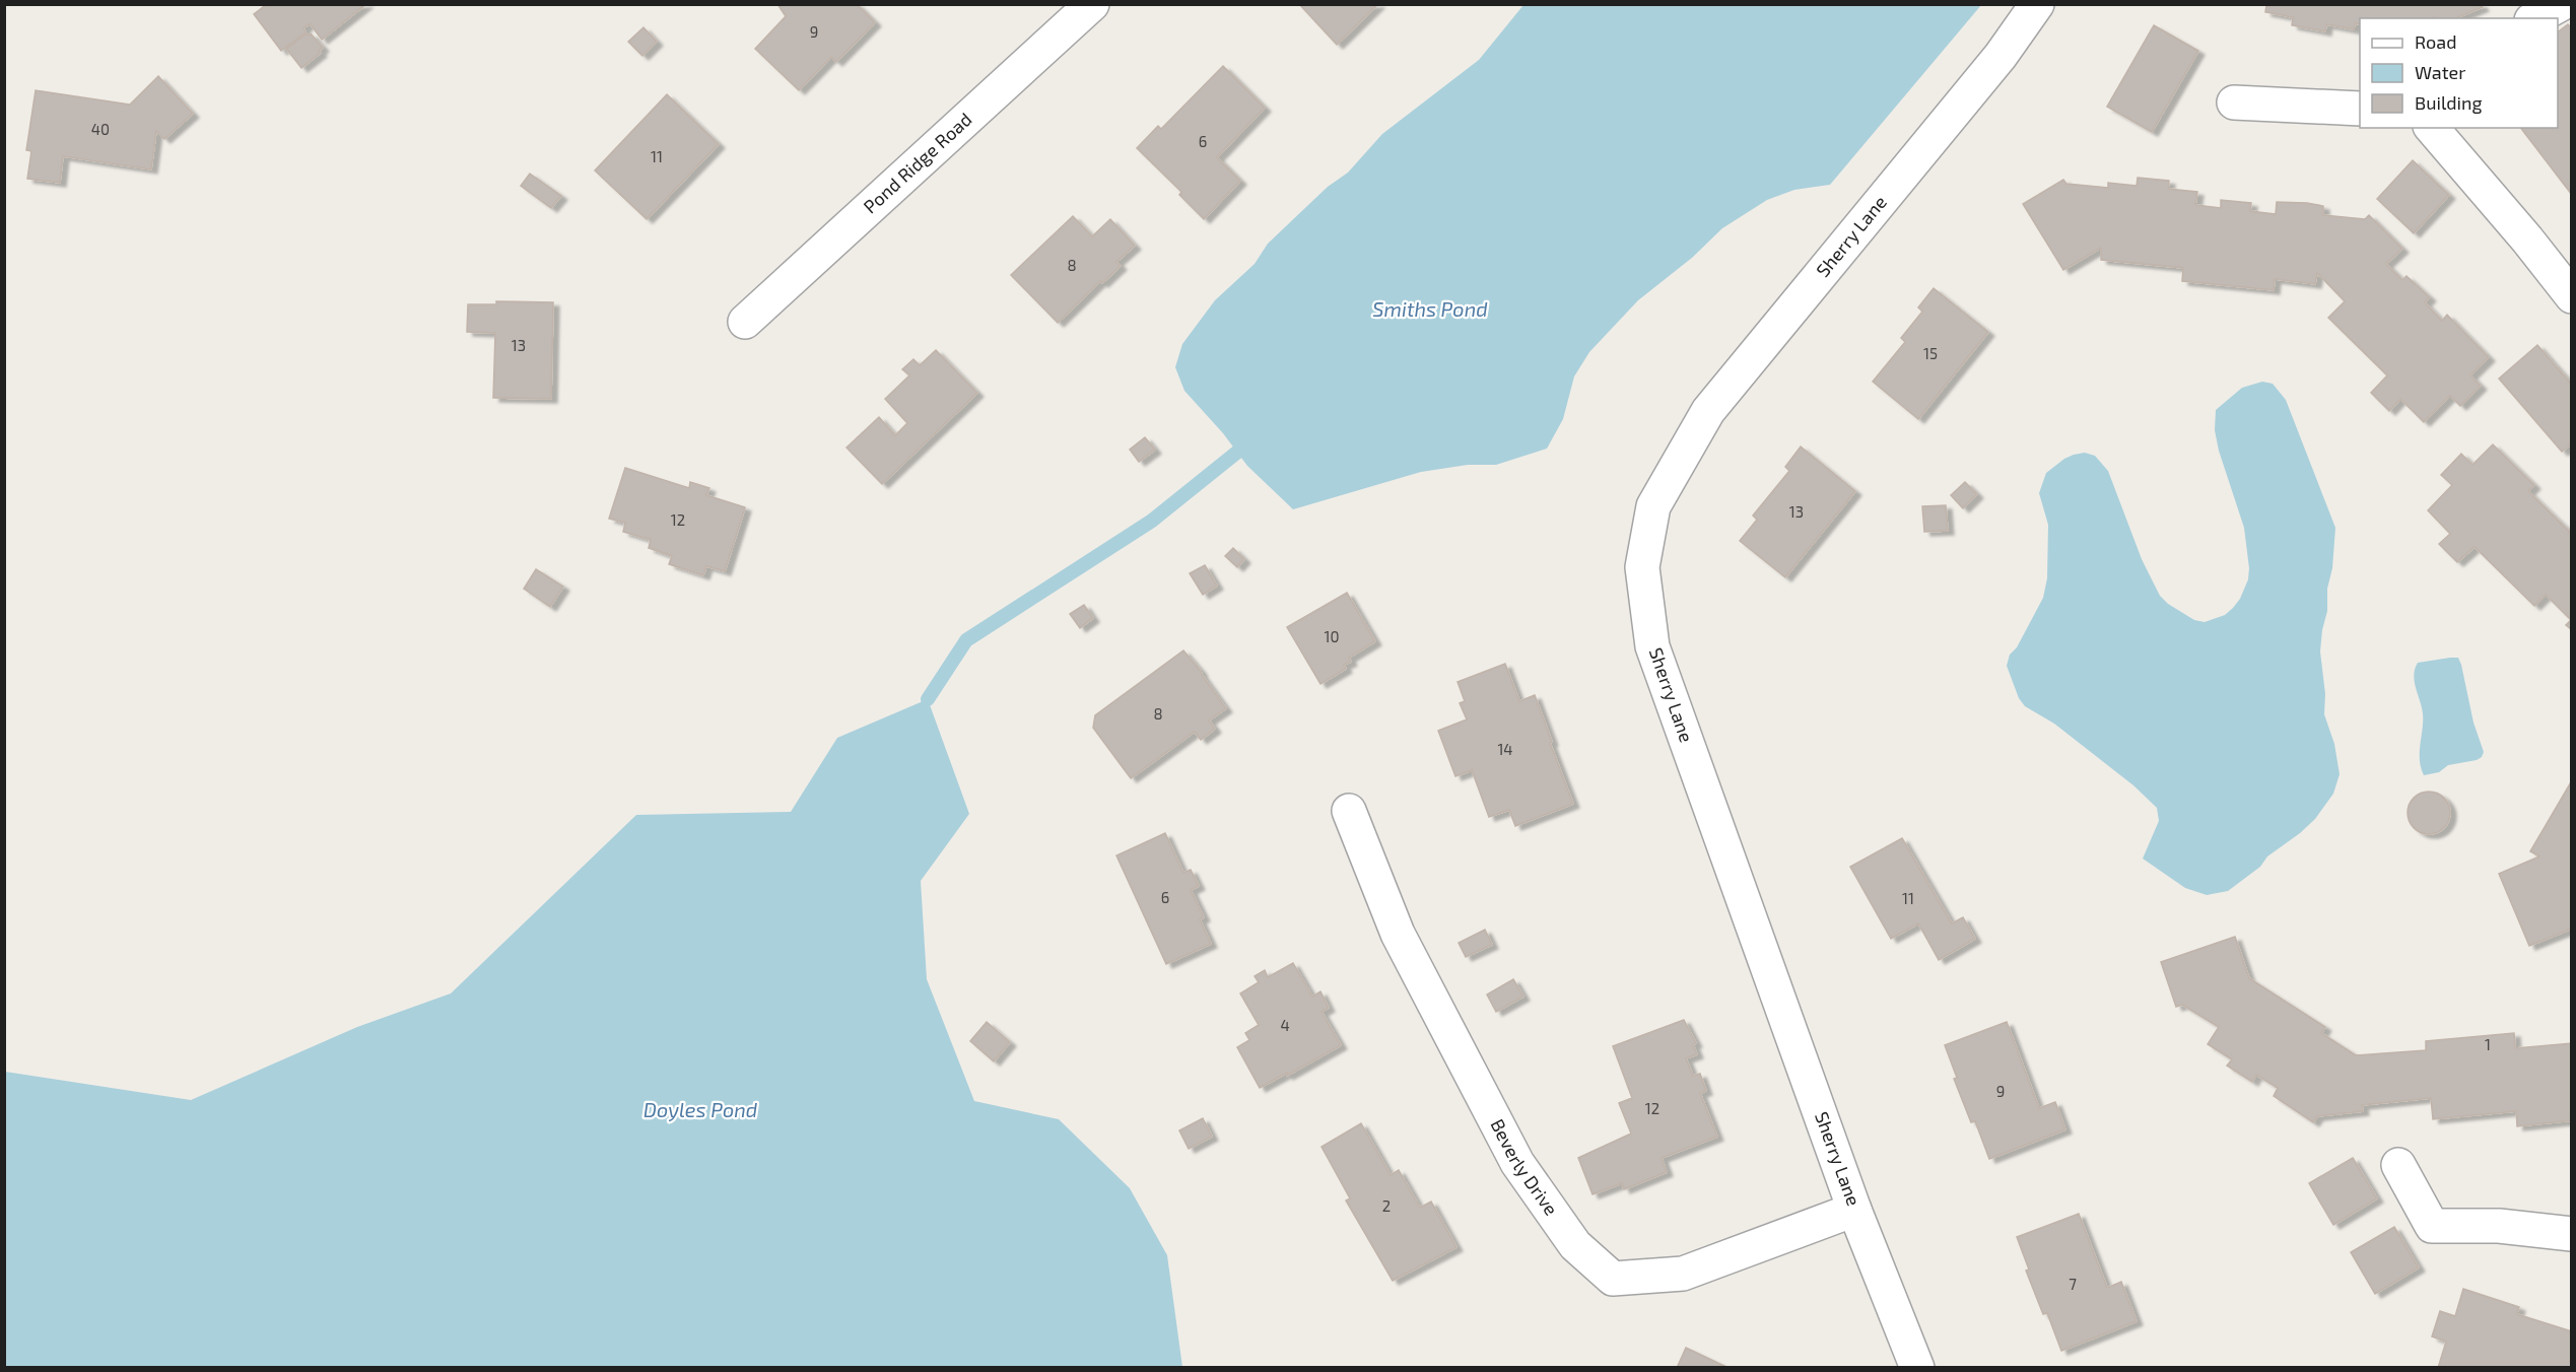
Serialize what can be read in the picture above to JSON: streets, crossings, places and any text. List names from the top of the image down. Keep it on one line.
{"streets":{"street":["Pond Ridge Road","Sherry Lane","Beverly Drive"]},"crossings":[["Sherry Lane","Beverly Drive"]],"water":["Smiths Pond","Doyles Pond"],"house_numbers":["9","40","6","11","8","13","15","13","12","10","8","14","6","11","4","1","9","12","2","7"],"legend":["Road","Water","Building"]}
